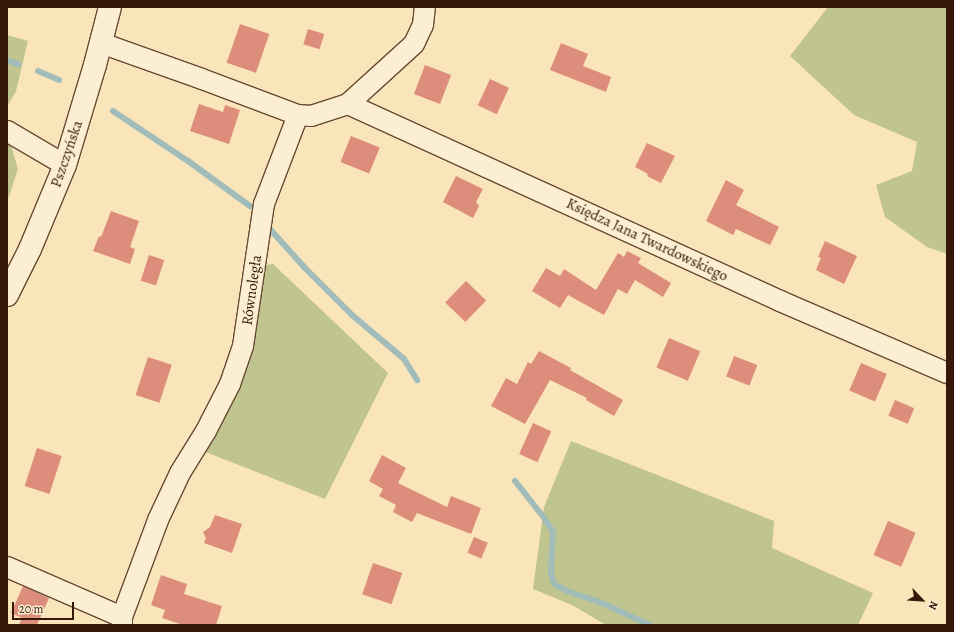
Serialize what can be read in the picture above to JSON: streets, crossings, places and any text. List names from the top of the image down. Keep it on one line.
{"streets":{"street":["Pszczyńska","Księdza Jana Twardowskiego","Równoległa"]},"scale_bar":"20 m","north":"bottom right"}
